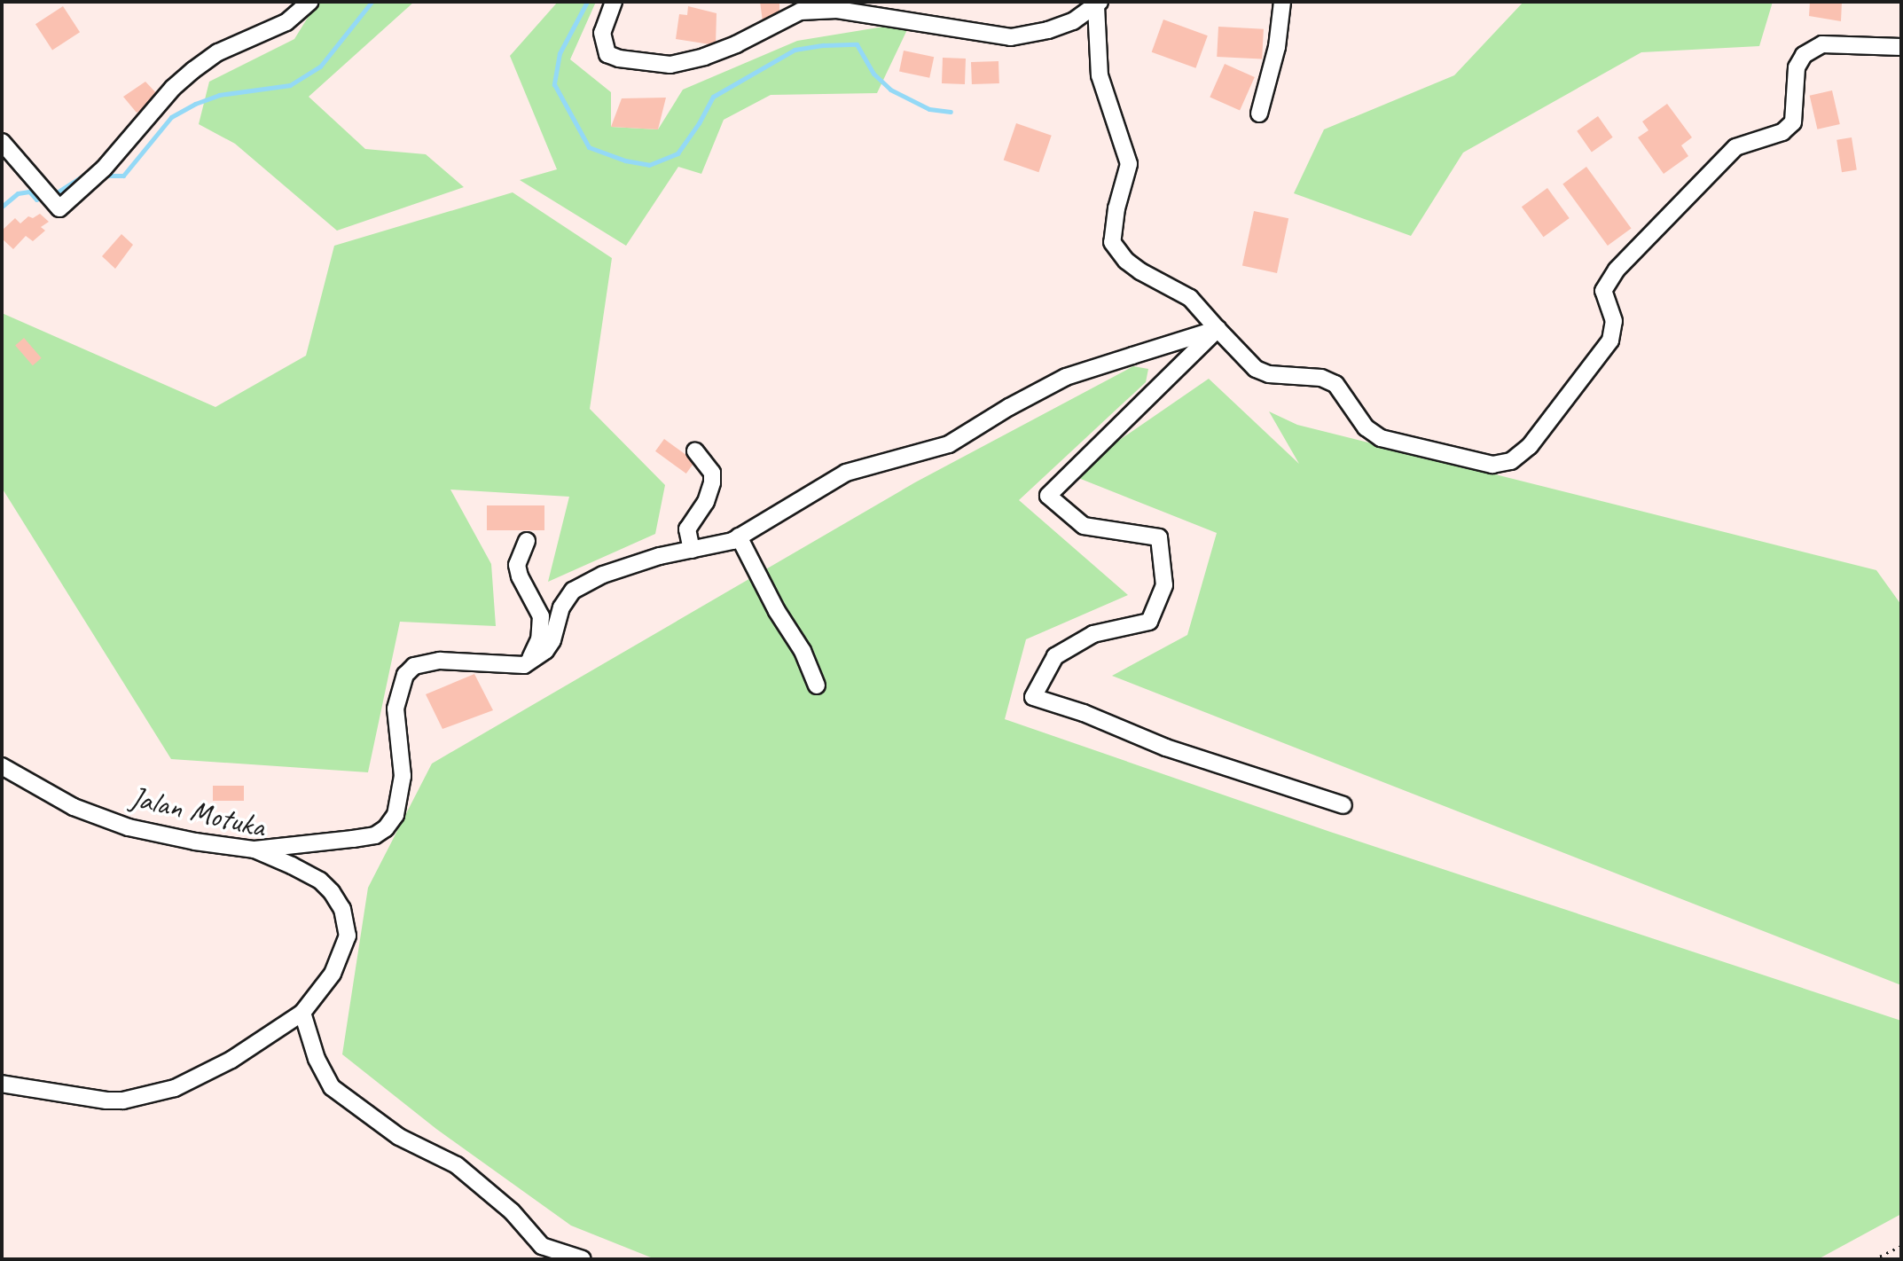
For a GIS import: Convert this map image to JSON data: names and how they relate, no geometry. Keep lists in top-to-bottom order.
{
  "streets": {
    "street": ["Jalan Motuka"]
  }
}
